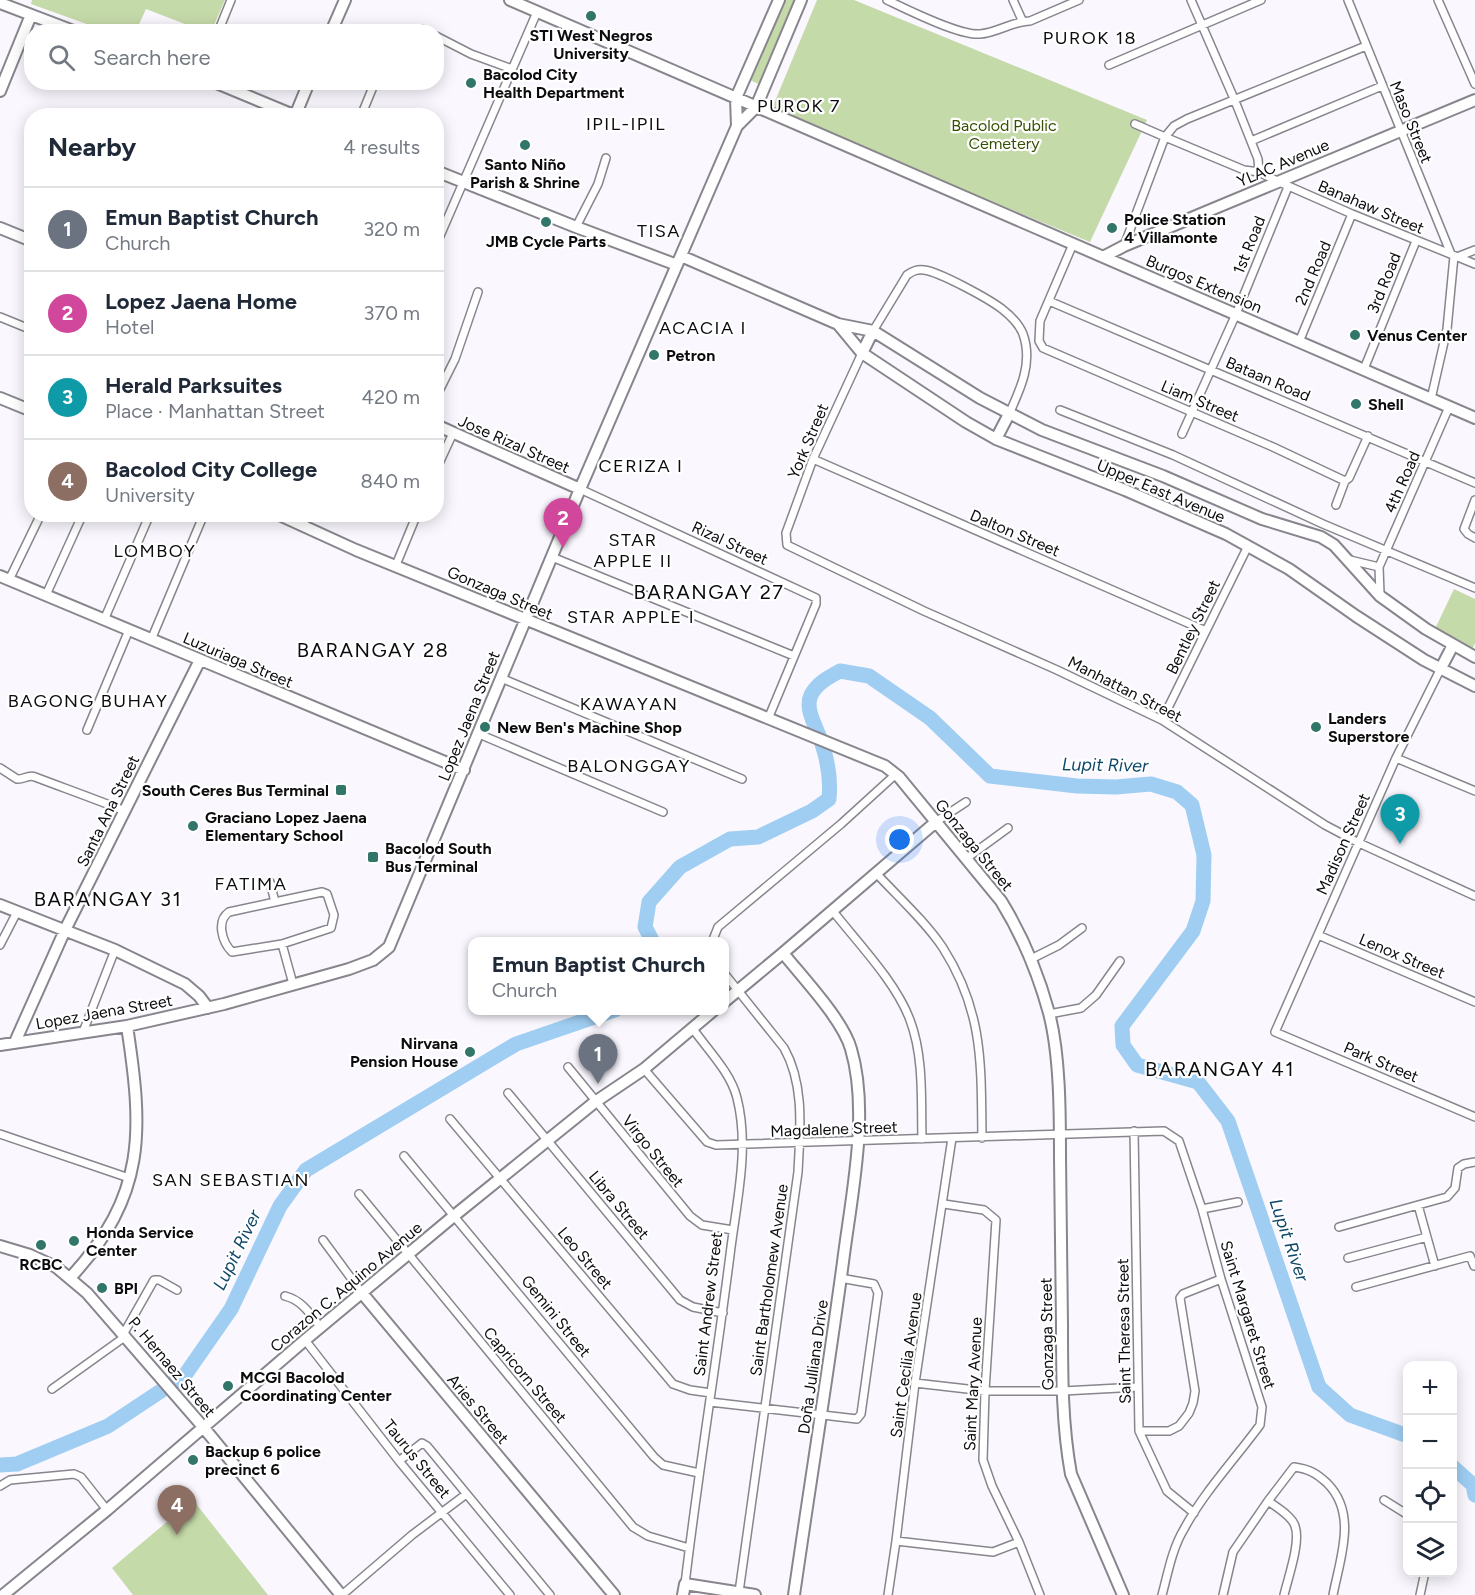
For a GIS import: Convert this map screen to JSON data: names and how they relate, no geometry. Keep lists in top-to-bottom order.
{
  "streets": {
    "street": [
      "Maso Street",
      "YLAC Avenue",
      "Banahaw Street",
      "1st Road",
      "2nd Road",
      "3rd Road",
      "Burgos Extension",
      "Bataan Road",
      "Liam Street",
      "York Street",
      "Jose Rizal Street",
      "4th Road",
      "Upper East Avenue",
      "Dalton Street",
      "Rizal Street",
      "Gonzaga Street",
      "Bentley Street",
      "Luzuriaga Street",
      "Manhattan Street",
      "Lopez Jaena Street",
      "Santa Ana Street",
      "Madison Street",
      "Lenox Street",
      "Park Street",
      "Magdalene Street",
      "Virgo Street",
      "Libra Street",
      "Leo Street",
      "Saint Bartholomew Avenue",
      "Corazon C. Aquino Avenue",
      "Saint Andrew Street",
      "Saint Margaret Street",
      "Gemini Street",
      "Saint Theresa Street",
      "Saint Cecilia Avenue",
      "P. Hernaez Street",
      "Doña Julliana Drive",
      "Capricorn Street",
      "Saint Mary Avenue",
      "Aries Street",
      "Taurus Street"
    ]
  },
  "crossings": [
    ["Maso Street", "YLAC Avenue"],
    ["Maso Street", "Banahaw Street"],
    ["YLAC Avenue", "Banahaw Street"],
    ["YLAC Avenue", "Burgos Extension"],
    ["Banahaw Street", "1st Road"],
    ["Banahaw Street", "2nd Road"],
    ["Banahaw Street", "3rd Road"],
    ["1st Road", "Burgos Extension"],
    ["1st Road", "Bataan Road"],
    ["1st Road", "Liam Street"],
    ["2nd Road", "Burgos Extension"],
    ["3rd Road", "Burgos Extension"],
    ["Burgos Extension", "4th Road"],
    ["Burgos Extension", "Lopez Jaena Street"],
    ["Bataan Road", "Liam Street"],
    ["Bataan Road", "4th Road"],
    ["York Street", "Upper East Avenue"],
    ["York Street", "Dalton Street"],
    ["York Street", "Manhattan Street"],
    ["Jose Rizal Street", "Rizal Street"],
    ["Jose Rizal Street", "Lopez Jaena Street"],
    ["4th Road", "Upper East Avenue"],
    ["Upper East Avenue", "Bentley Street"],
    ["Upper East Avenue", "Lopez Jaena Street"],
    ["Upper East Avenue", "Madison Street"],
    ["Dalton Street", "Bentley Street"],
    ["Rizal Street", "Gonzaga Street"],
    ["Rizal Street", "Lopez Jaena Street"],
    ["Gonzaga Street", "Lopez Jaena Street"],
    ["Gonzaga Street", "Magdalene Street"],
    ["Gonzaga Street", "Saint Margaret Street"],
    ["Bentley Street", "Manhattan Street"],
    ["Luzuriaga Street", "Lopez Jaena Street"],
    ["Luzuriaga Street", "Santa Ana Street"],
    ["Manhattan Street", "Madison Street"],
    ["Lopez Jaena Street", "Santa Ana Street"],
    ["Madison Street", "Lenox Street"],
    ["Madison Street", "Park Street"],
    ["Magdalene Street", "Saint Bartholomew Avenue"],
    ["Magdalene Street", "Corazon C. Aquino Avenue"],
    ["Magdalene Street", "Saint Andrew Street"],
    ["Magdalene Street", "Saint Margaret Street"],
    ["Magdalene Street", "Saint Cecilia Avenue"],
    ["Magdalene Street", "Doña Julliana Drive"],
    ["Virgo Street", "Corazon C. Aquino Avenue"],
    ["Virgo Street", "Saint Andrew Street"],
    ["Libra Street", "Corazon C. Aquino Avenue"],
    ["Libra Street", "Saint Andrew Street"],
    ["Leo Street", "Corazon C. Aquino Avenue"],
    ["Leo Street", "Saint Andrew Street"],
    ["Corazon C. Aquino Avenue", "Saint Andrew Street"],
    ["Corazon C. Aquino Avenue", "Gemini Street"],
    ["Corazon C. Aquino Avenue", "P. Hernaez Street"],
    ["Corazon C. Aquino Avenue", "Capricorn Street"],
    ["Corazon C. Aquino Avenue", "Aries Street"],
    ["Corazon C. Aquino Avenue", "Taurus Street"],
    ["Saint Andrew Street", "Gemini Street"],
    ["Saint Andrew Street", "Capricorn Street"],
    ["Saint Margaret Street", "Saint Theresa Street"],
    ["Saint Cecilia Avenue", "Saint Mary Avenue"]
  ],
  "districts": [
    "PUROK 18",
    "PUROK 7",
    "IPIL-IPIL",
    "TISA",
    "ACACIA I",
    "CERIZA I",
    "STAR APPLE II",
    "LOMBOY",
    "BARANGAY 27",
    "STAR APPLE I",
    "BARANGAY 28",
    "BAGONG BUHAY",
    "KAWAYAN",
    "BALONGGAY",
    "FATIMA",
    "BARANGAY 31",
    "BARANGAY 41",
    "SAN SEBASTIAN"
  ],
  "water": ["Lupit River"],
  "parks": ["Bacolod Public Cemetery"],
  "places": {
    "other": [
      "STI West Negros University",
      "Bacolod City Health Department",
      "Santo Niño Parish & Shrine",
      "JMB Cycle Parts",
      "Police Station 4 Villamonte",
      "Venus Center",
      "Petron",
      "Shell",
      "New Ben's Machine Shop",
      "Landers Superstore",
      "Graciano Lopez Jaena Elementary School",
      "Nirvana Pension House",
      "Honda Service Center",
      "RCBC",
      "BPI",
      "MCGI Bacolod Coordinating Center",
      "Backup 6 police precinct 6"
    ],
    "transit": ["South Ceres Bus Terminal", "Bacolod South Bus Terminal"]
  },
  "page": {
    "search": "Search here",
    "heading": ["Nearby", "4 results"],
    "list": [
      {
        "mark": "1",
        "name": "Emun Baptist Church",
        "note": "Church",
        "value": "320 m"
      },
      {
        "mark": "2",
        "name": "Lopez Jaena Home",
        "note": "Hotel",
        "value": "370 m"
      },
      {
        "mark": "3",
        "name": "Herald Parksuites",
        "note": "Place · Manhattan Street",
        "value": "420 m"
      },
      {
        "mark": "4",
        "name": "Bacolod City College",
        "note": "University",
        "value": "840 m"
      }
    ],
    "pins": [
      "2",
      "3",
      "1",
      "4"
    ],
    "popup": ["Emun Baptist Church", "Church"],
    "map_buttons": ["+", "−"]
  }
}
